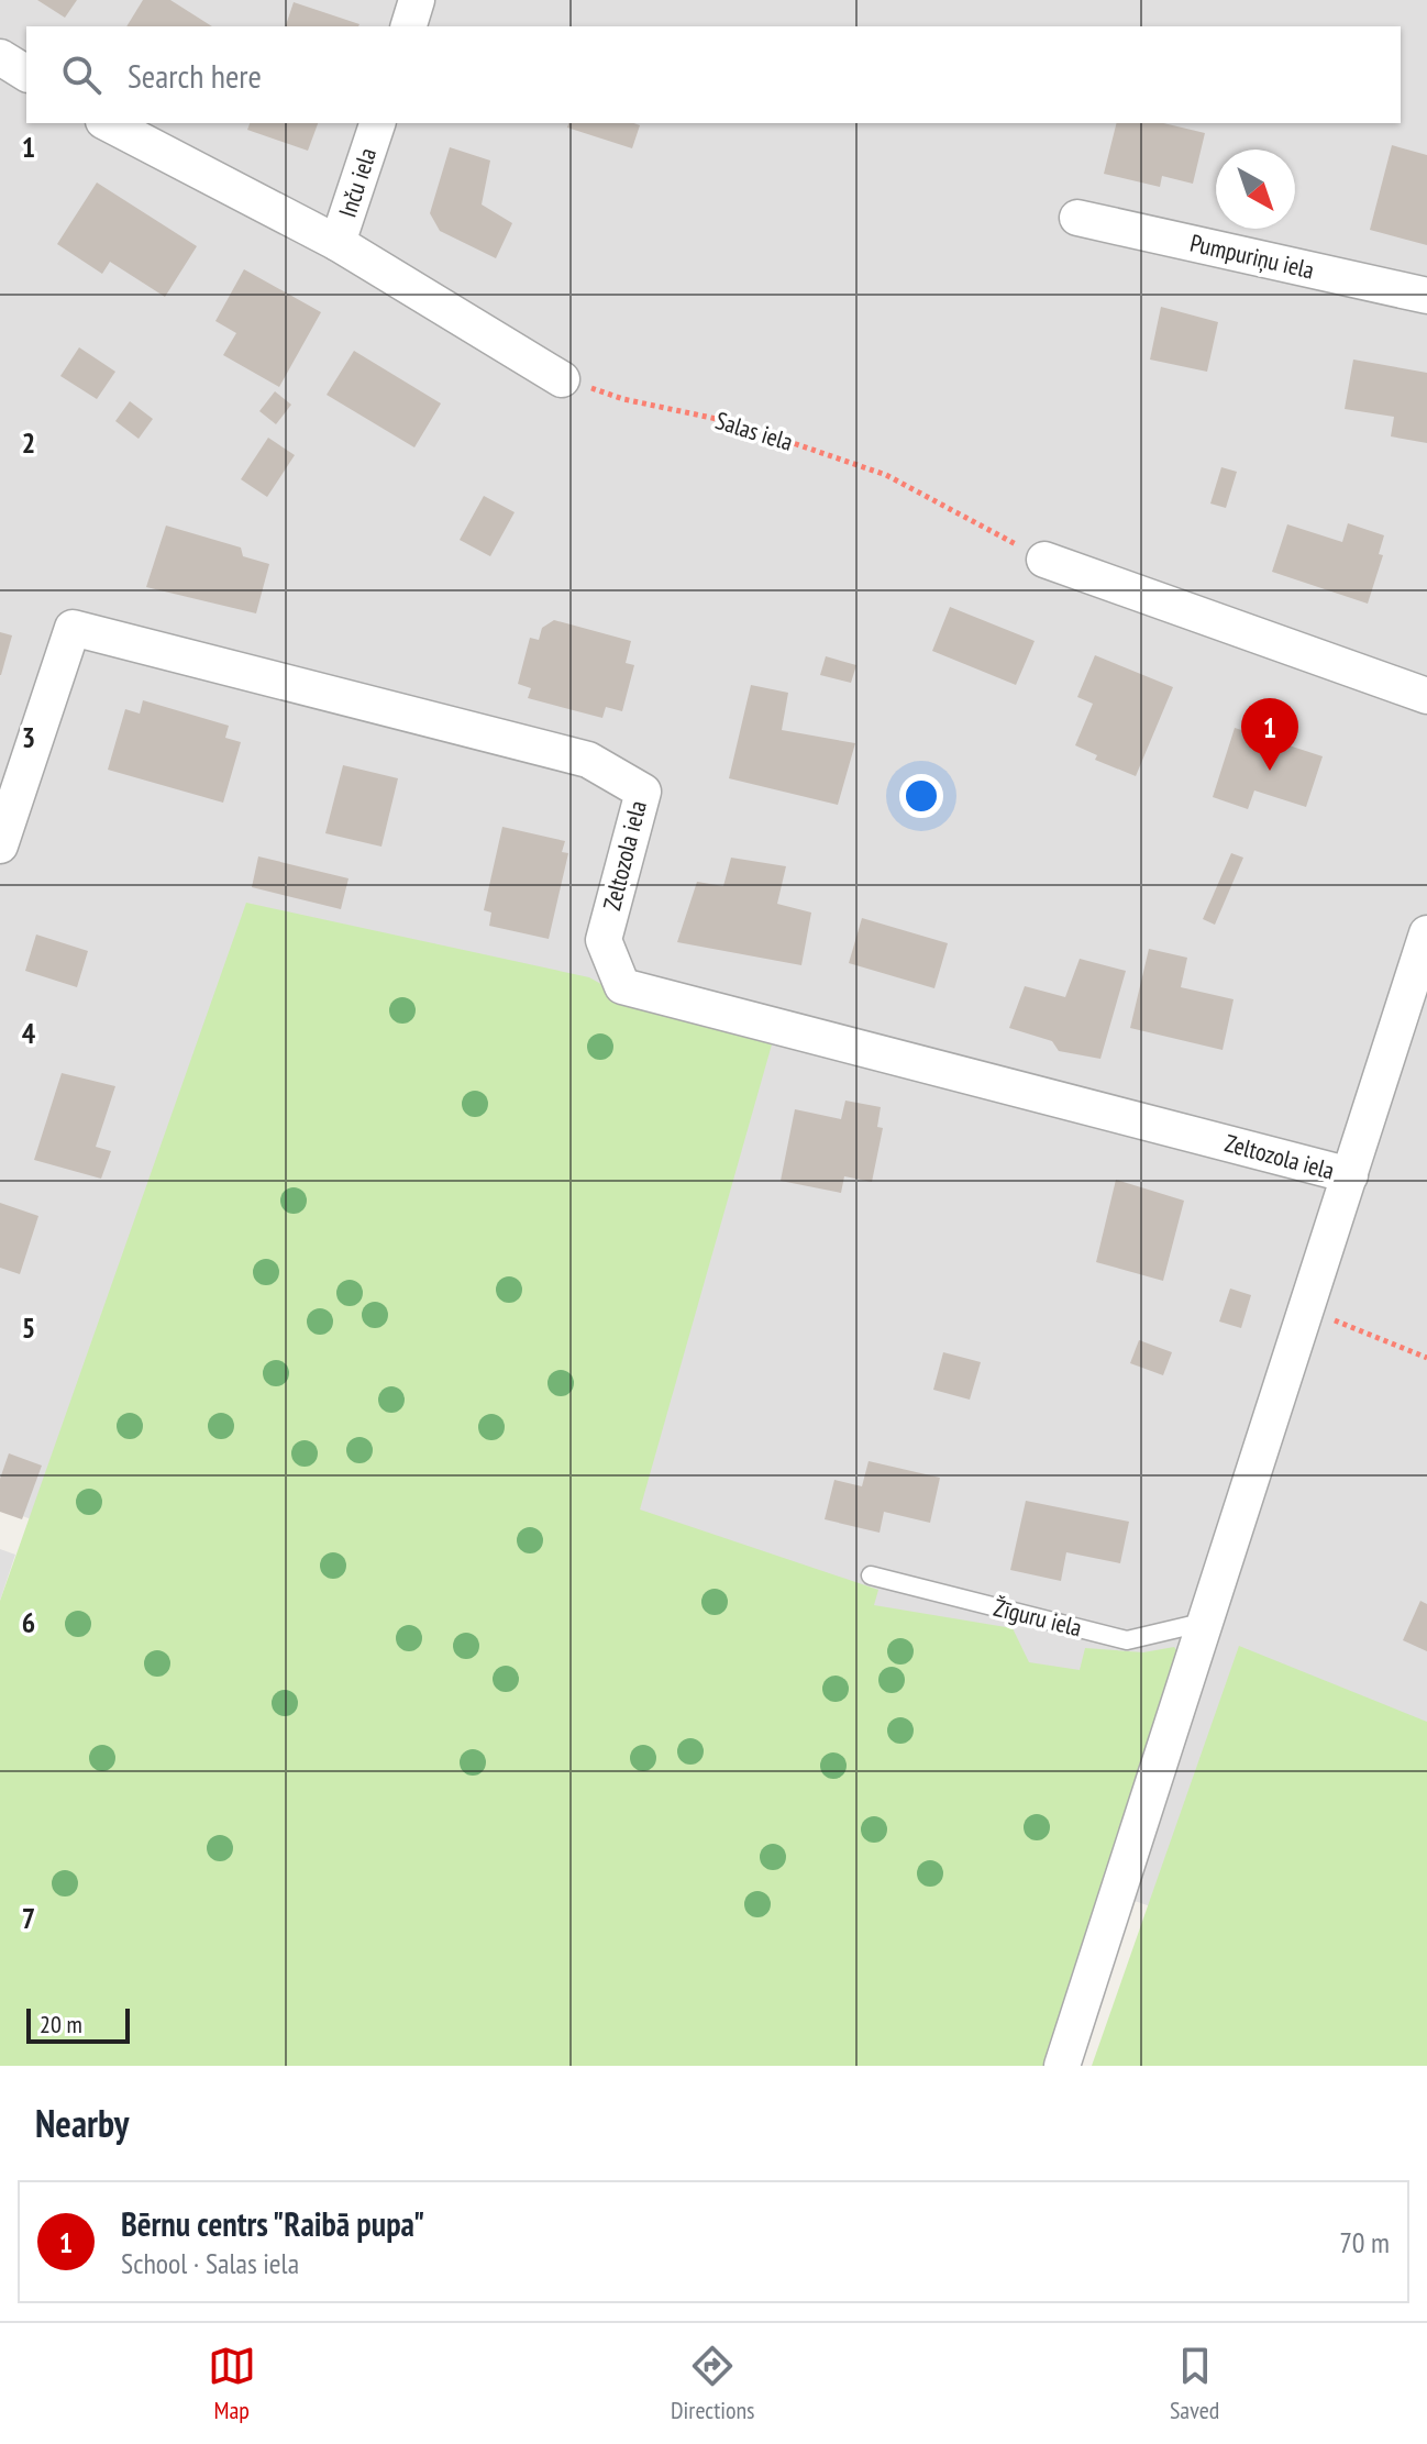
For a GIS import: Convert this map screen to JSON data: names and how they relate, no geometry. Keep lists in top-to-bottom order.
{
  "streets": {
    "street": ["Inču iela", "Pumpuriņu iela", "Zeltozola iela"],
    "lane": ["Žīguru iela"],
    "path": ["Salas iela"]
  },
  "scale_bar": "20 m",
  "north": "bottom right",
  "page": {
    "search": "Search here",
    "pins": "1",
    "scale": "20 m",
    "heading": "Nearby",
    "list": [
      {
        "mark": "1",
        "name": "Bērnu centrs \"Raibā pupa\"",
        "note": "School · Salas iela",
        "value": "70 m"
      }
    ],
    "nav": ["Map", "Directions", "Saved"]
  },
  "grid": {
    "rows": [
      "1",
      "2",
      "3",
      "4",
      "5",
      "6",
      "7"
    ]
  }
}
